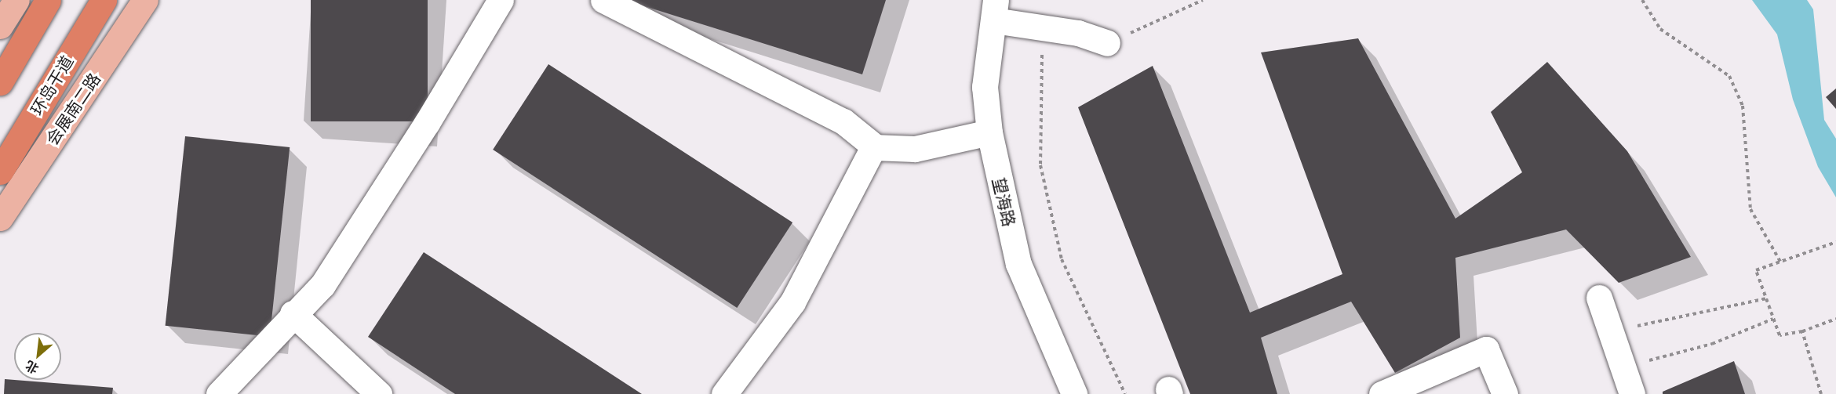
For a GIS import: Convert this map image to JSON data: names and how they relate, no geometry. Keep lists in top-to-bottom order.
{
  "streets": {
    "highway": ["环岛干道"],
    "main road": ["会展南二路"],
    "street": ["望海路"]
  },
  "north": "bottom left"
}
